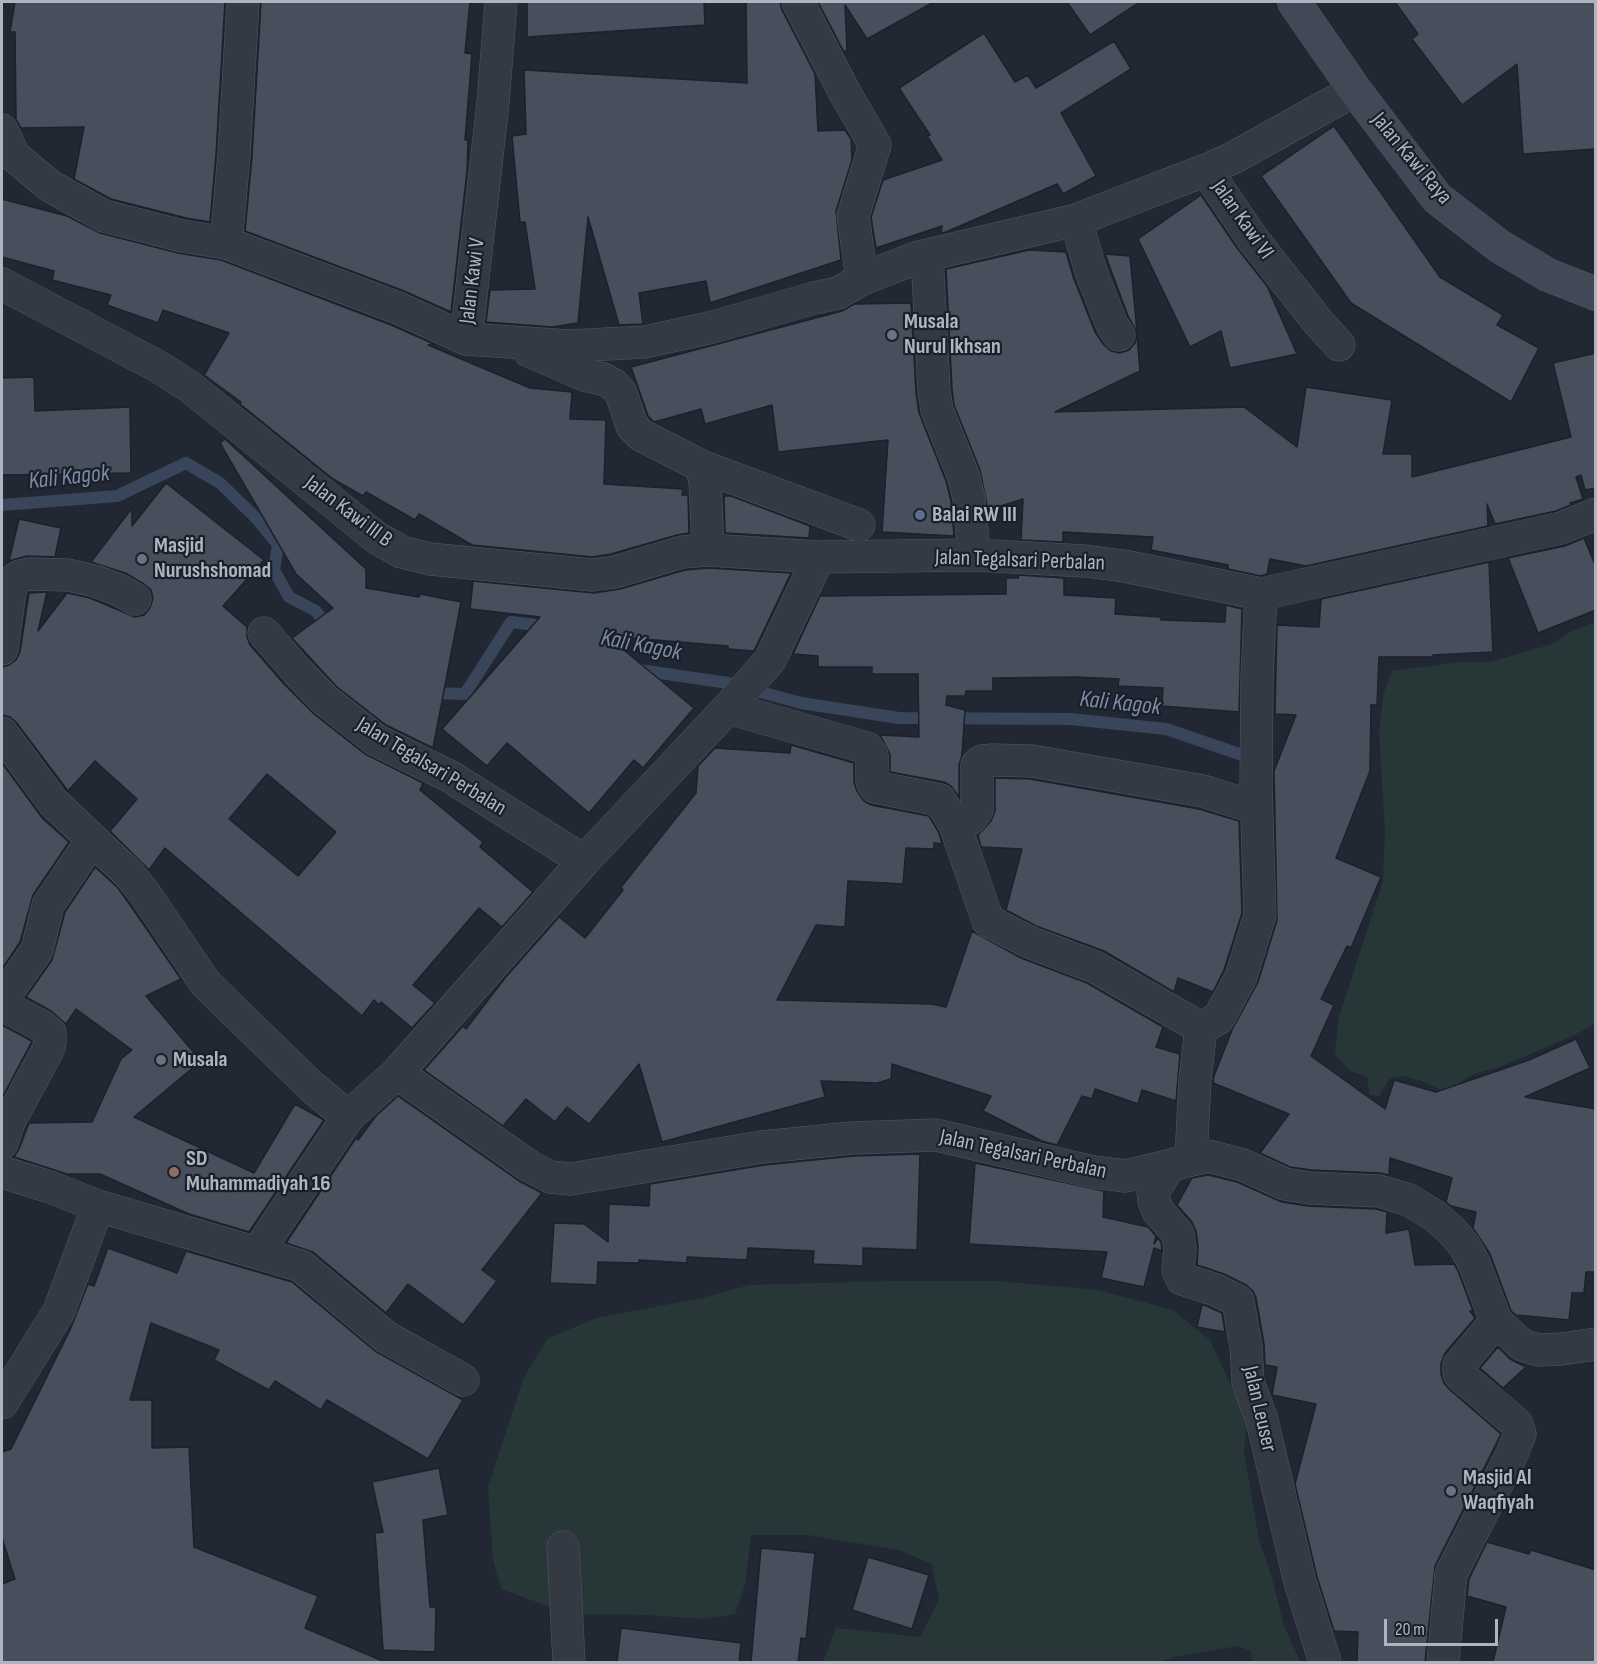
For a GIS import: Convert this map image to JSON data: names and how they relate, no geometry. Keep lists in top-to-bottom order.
{
  "streets": {
    "main road": ["Jalan Kawi Raya"],
    "street": [
      "Jalan Kawi VI",
      "Jalan Kawi V",
      "Jalan Kawi III B",
      "Jalan Tegalsari Perbalan",
      "Jalan Leuser"
    ]
  },
  "crossings": [
    ["Jalan Kawi Raya", "Jalan Kawi VI"],
    ["Jalan Kawi III B", "Jalan Tegalsari Perbalan"],
    ["Jalan Tegalsari Perbalan", "Jalan Leuser"]
  ],
  "water": ["Kali Kagok"],
  "places": [
    "Musala Nurul Ikhsan",
    "Balai RW III",
    "Masjid Nurushshomad",
    "Musala",
    "SD Muhammadiyah 16",
    "Masjid Al Waqfiyah"
  ],
  "scale_bar": "20 m"
}
